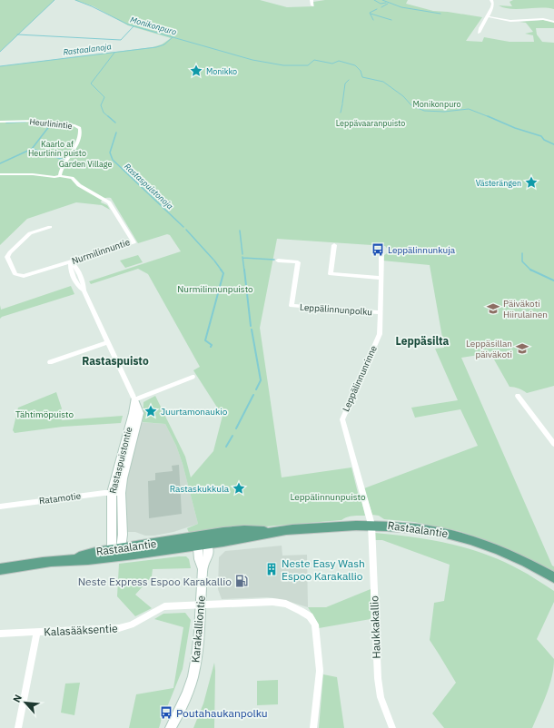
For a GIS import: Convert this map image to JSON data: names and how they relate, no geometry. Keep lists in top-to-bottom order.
{
  "streets": {
    "main road": ["Rastaalantie"],
    "street": [
      "Heurlinintie",
      "Nurmilinnuntie",
      "Leppälinnunpolku",
      "Leppälinnunrinne",
      "Rastaspuistontie",
      "Ratamotie",
      "Haukkakallio",
      "Karakalliontie",
      "Kalasääksentie"
    ]
  },
  "crossings": [
    ["Heurlinintie", "Nurmilinnuntie"],
    ["Leppälinnunpolku", "Leppälinnunrinne"],
    ["Leppälinnunrinne", "Rastaalantie"],
    ["Leppälinnunrinne", "Haukkakallio"],
    ["Rastaspuistontie", "Ratamotie"],
    ["Rastaspuistontie", "Rastaalantie"],
    ["Rastaalantie", "Haukkakallio"],
    ["Rastaalantie", "Karakalliontie"],
    ["Karakalliontie", "Kalasääksentie"]
  ],
  "districts": ["Leppäsilta", "Rastaspuisto"],
  "water": ["Monikonpuro", "Rastaalanoja", "Rastaspuistonoja"],
  "parks": [
    "Monikonpuro",
    "Leppävaaranpuisto",
    "Kaarlo af Heurlinin puisto",
    "Garden Village",
    "Nurmilinnunpuisto",
    "Tähtimöpuisto",
    "Leppälinnunpuisto"
  ],
  "places": {
    "place": [
      "Monikko",
      "Västerängen",
      "Juurtamonaukio",
      "Rastaskukkula"
    ],
    "bus stop": ["Leppälinnunkuja", "Poutahaukanpolku"],
    "school or university": ["Päiväkoti Hiirulainen", "Leppäsillan päiväkoti"],
    "building": ["Neste Easy Wash Espoo Karakallio"],
    "fuel station": ["Neste Express Espoo Karakallio"]
  },
  "north": "top left"
}
